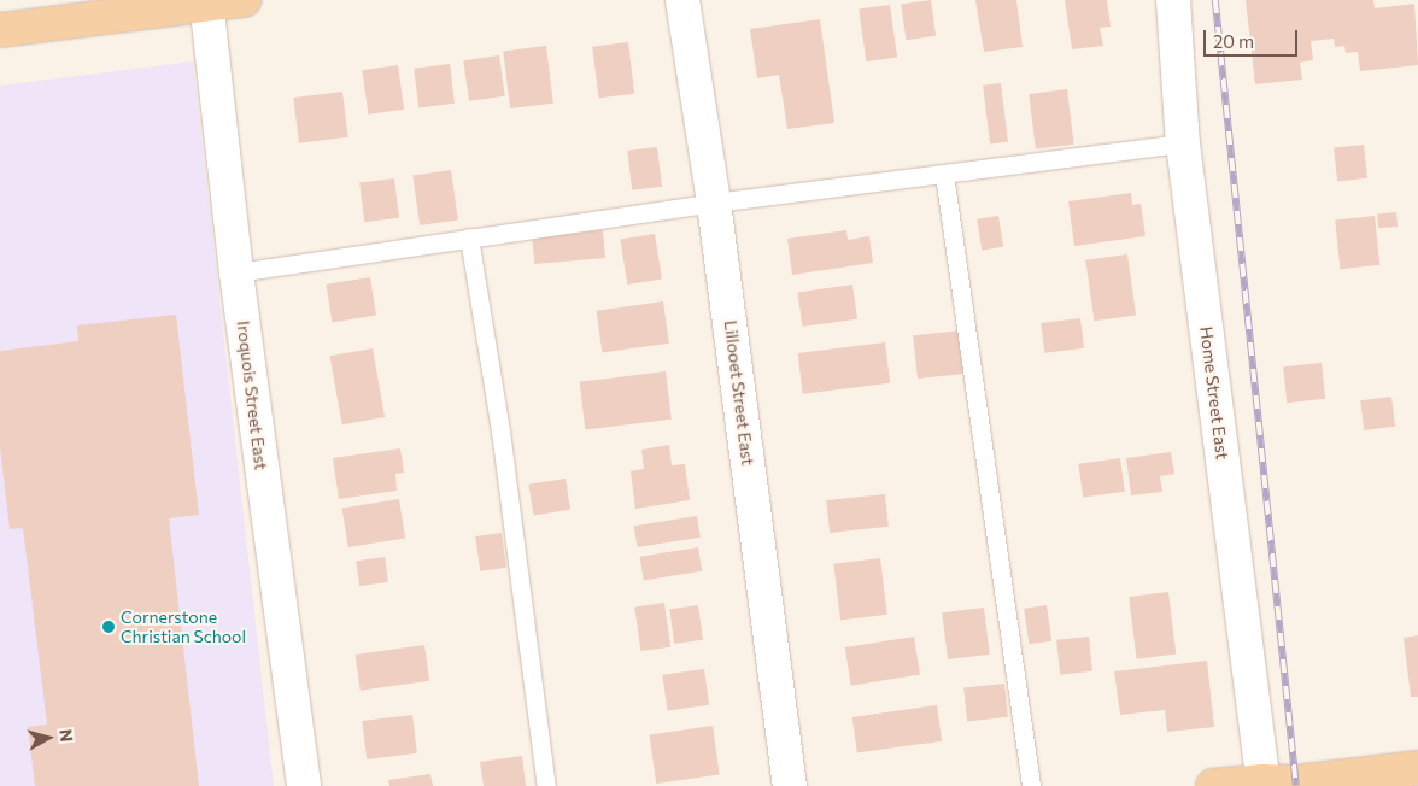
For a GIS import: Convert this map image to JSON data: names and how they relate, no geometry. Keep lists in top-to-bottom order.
{
  "streets": {
    "street": ["Lillooet Street East", "Home Street East", "Iroquois Street East"]
  },
  "places": ["Cornerstone Christian School"],
  "scale_bar": "20 m",
  "north": "right"
}
